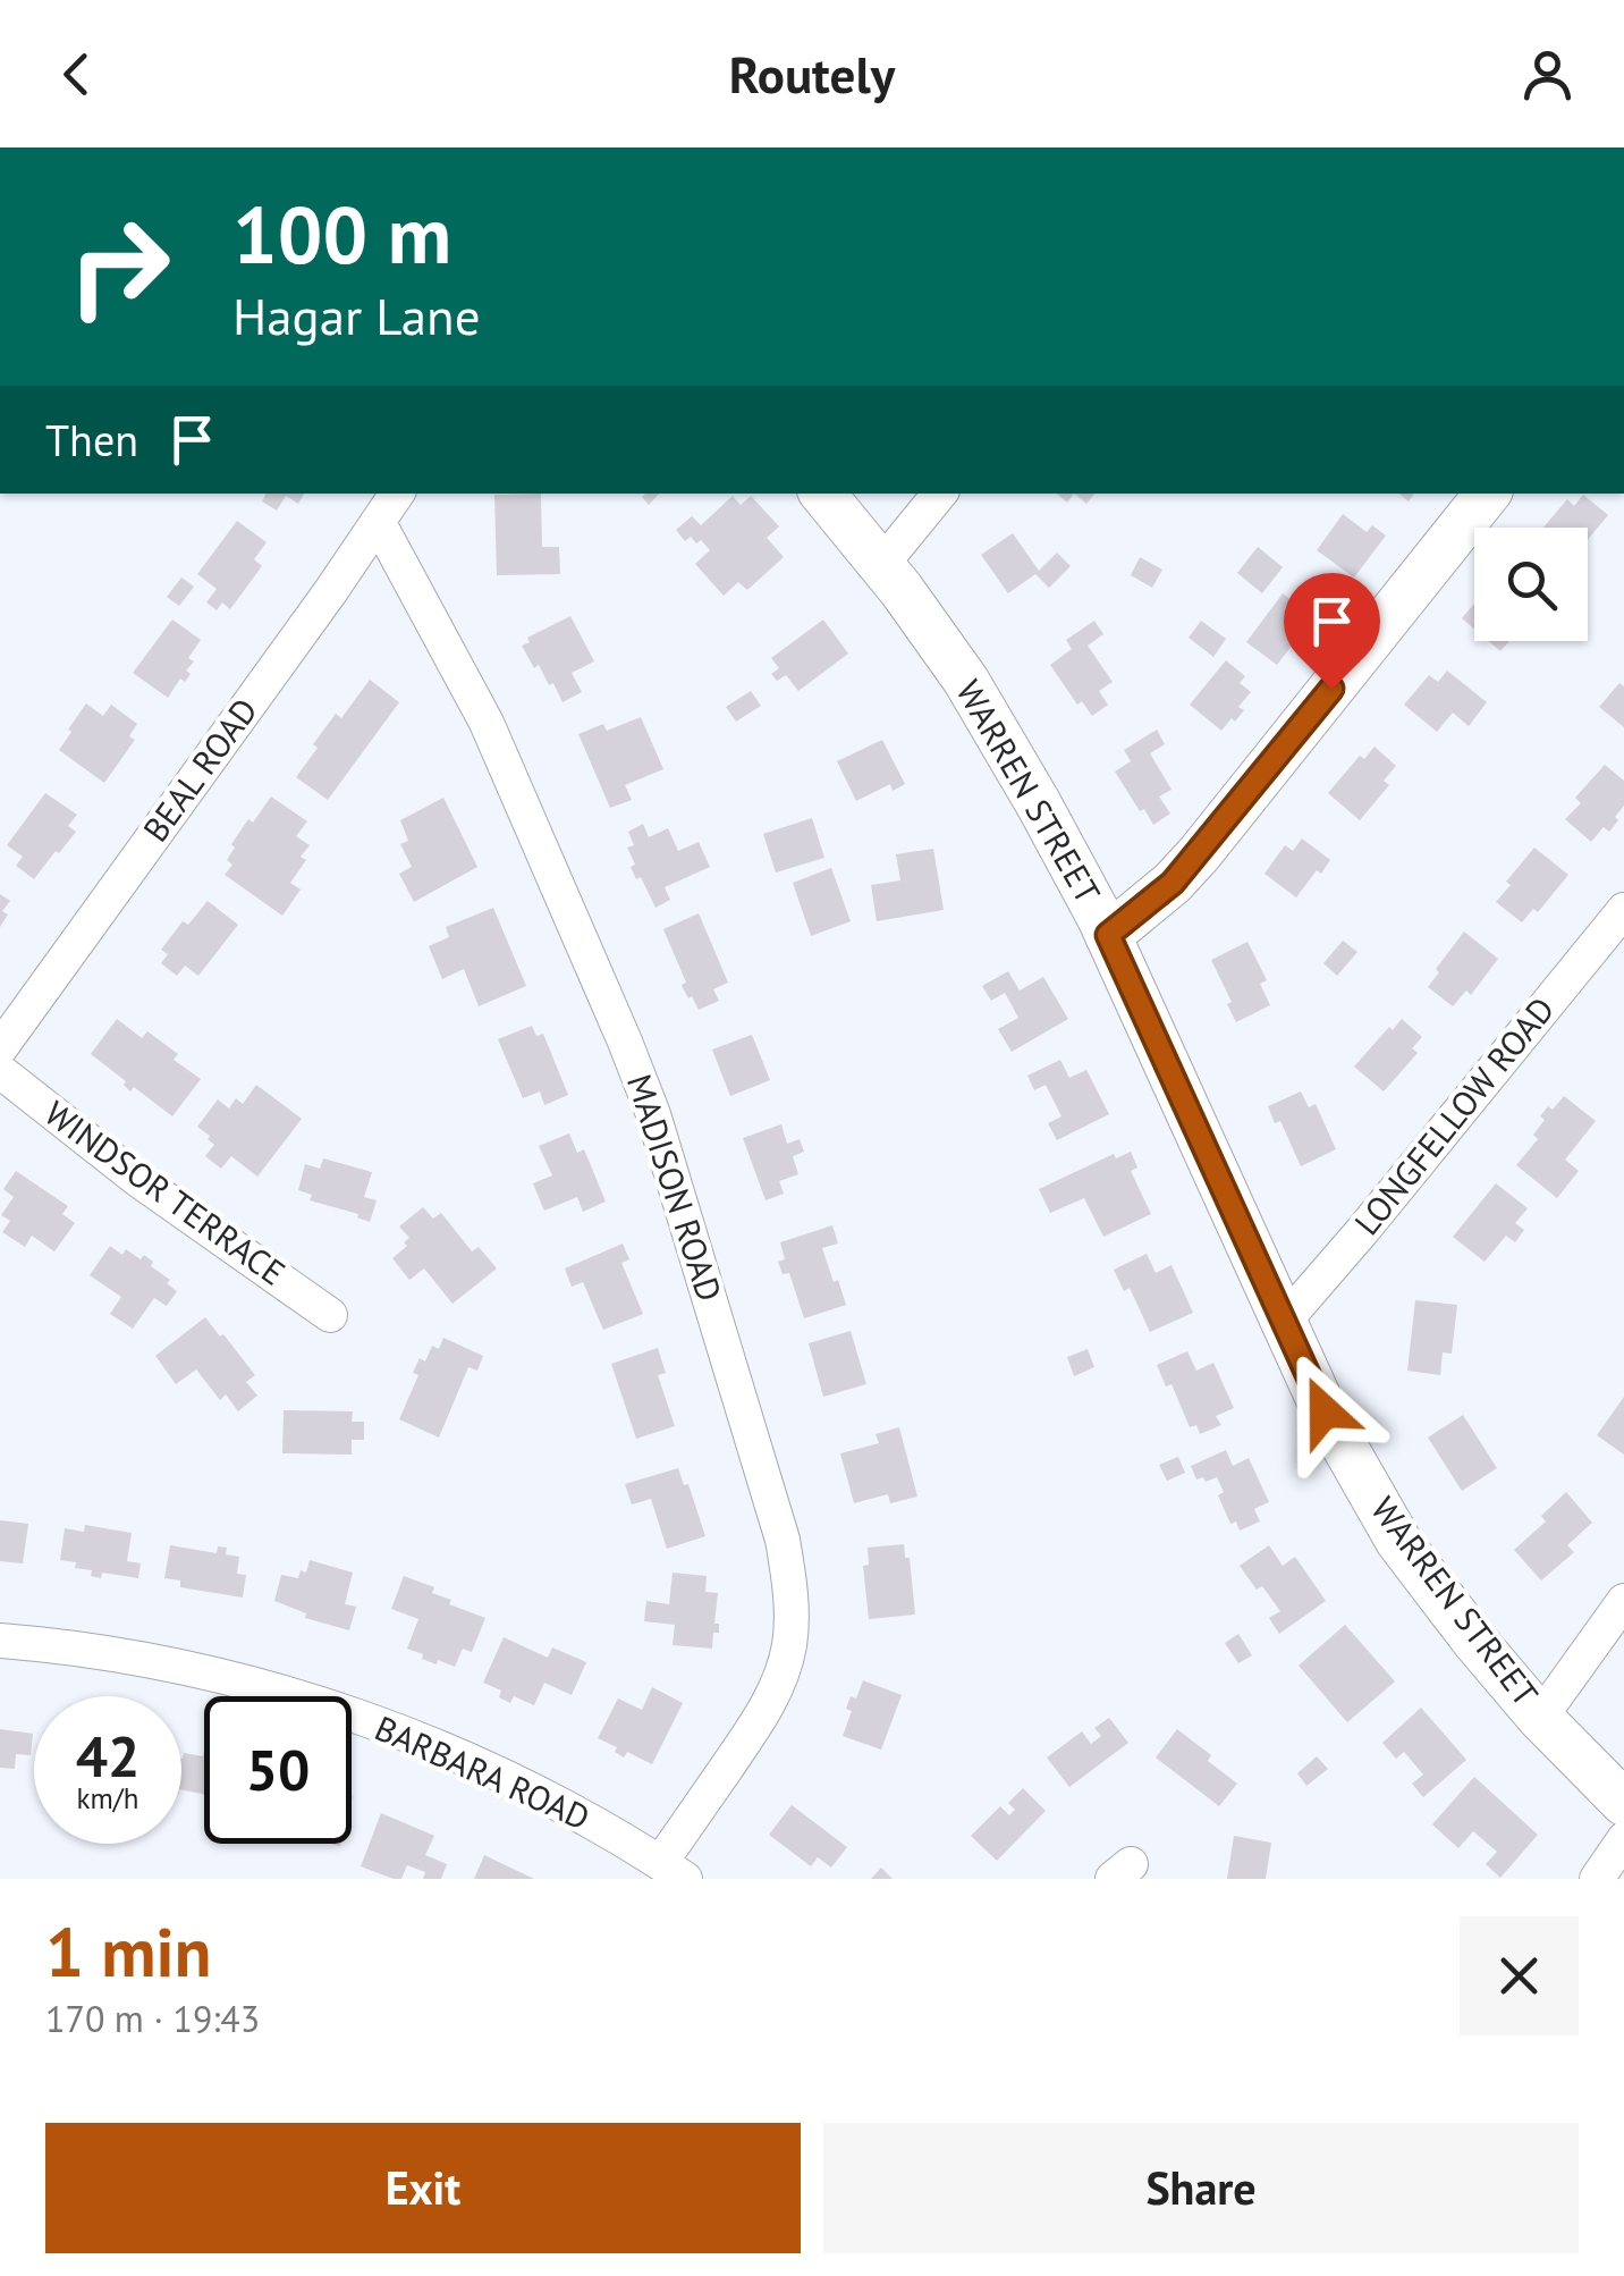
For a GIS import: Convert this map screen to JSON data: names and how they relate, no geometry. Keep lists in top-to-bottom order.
{
  "streets": {
    "main road": ["WARREN STREET"],
    "street": [
      "BEAL ROAD",
      "LONGFELLOW ROAD",
      "MADISON ROAD",
      "WINDSOR TERRACE",
      "BARBARA ROAD"
    ]
  },
  "crossings": [
    ["BEAL ROAD", "MADISON ROAD"],
    ["WARREN STREET", "LONGFELLOW ROAD"],
    ["MADISON ROAD", "BARBARA ROAD"]
  ],
  "page": {
    "header": "Routely",
    "turn": ["100 m", "Hagar Lane"],
    "then": "Then",
    "speed": "42 km/h",
    "limit": "50",
    "heading": ["1 min", "170 m · 19:43"],
    "buttons": ["Exit", "Share"]
  }
}
